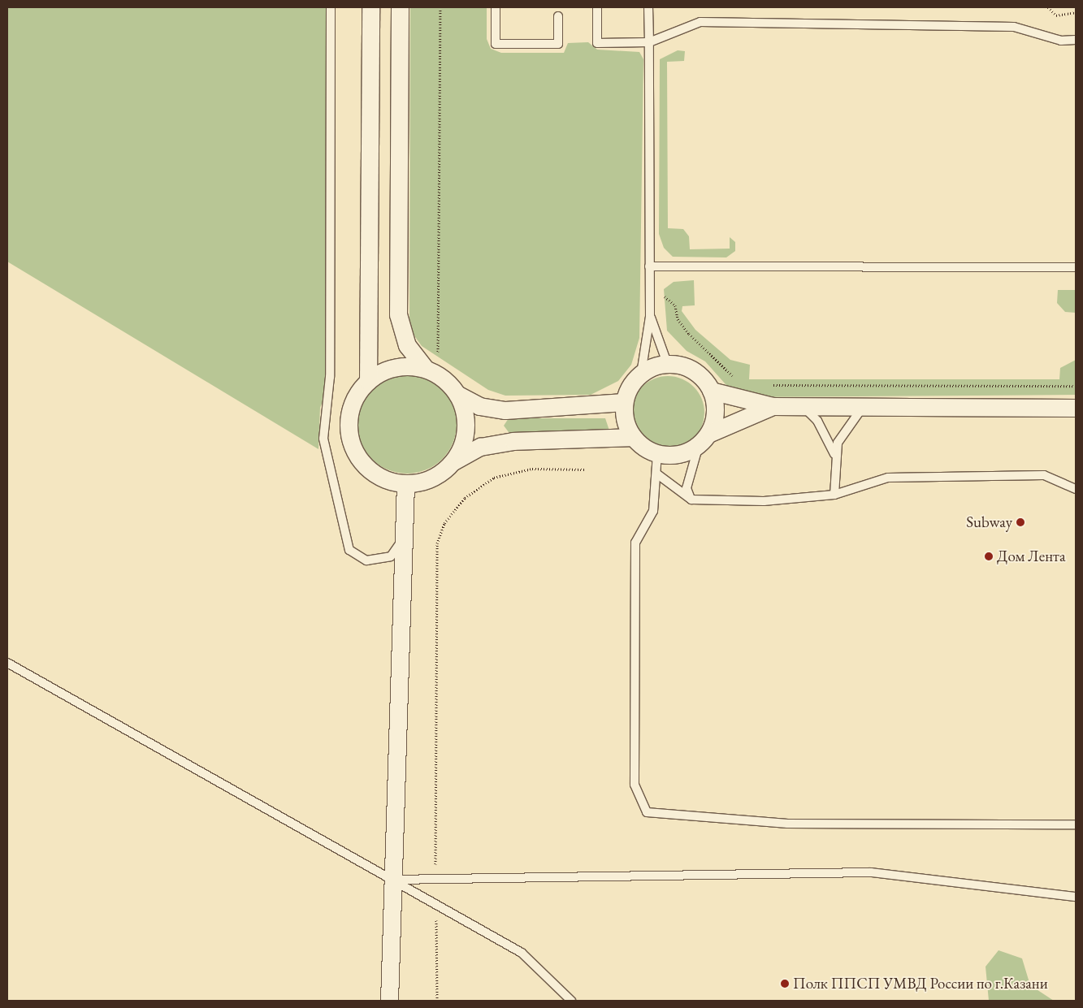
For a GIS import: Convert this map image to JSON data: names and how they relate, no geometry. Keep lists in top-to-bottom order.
{
  "places": ["Subway", "Дом Лента", "Полк ППСП УМВД России по г.Казани"]
}
